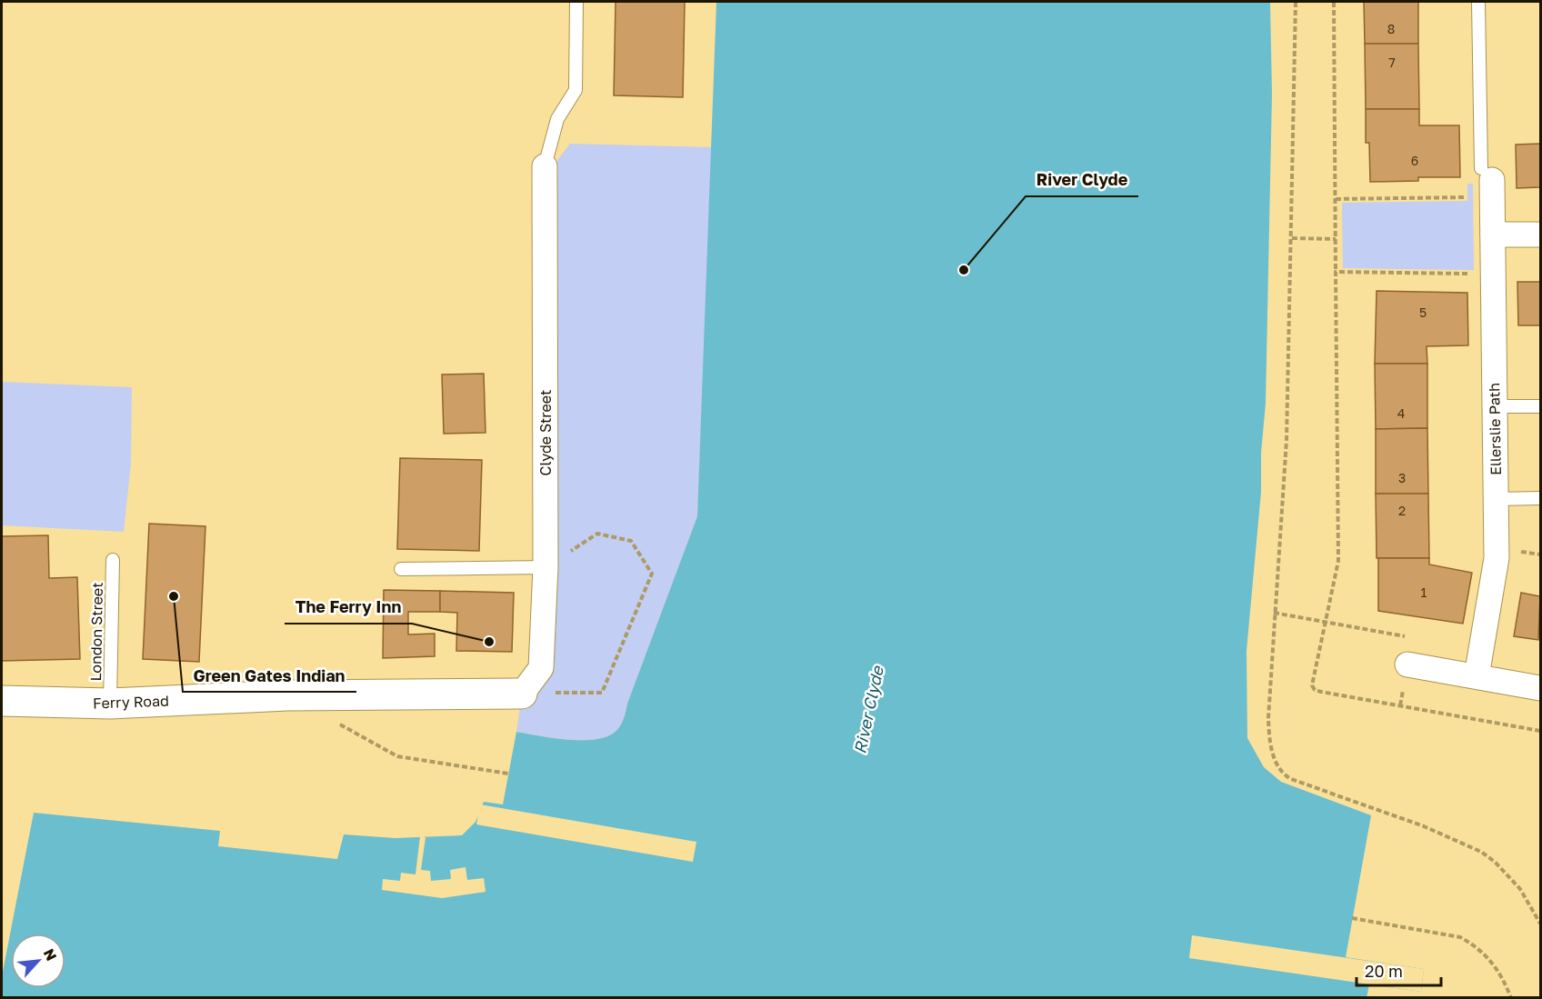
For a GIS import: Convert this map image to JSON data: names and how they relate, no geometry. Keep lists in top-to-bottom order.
{
  "streets": {
    "main road": ["Ferry Road"],
    "street": ["Ellerslie Path", "Clyde Street"],
    "lane": ["London Street"]
  },
  "crossings": [
    ["Clyde Street", "Ferry Road"],
    ["London Street", "Ferry Road"]
  ],
  "water": ["River Clyde"],
  "places": ["River Clyde", "Green Gates Indian", "The Ferry Inn"],
  "house_numbers": [
    "8",
    "7",
    "6",
    "5",
    "4",
    "3",
    "2",
    "1"
  ],
  "scale_bar": "20 m",
  "north": "top right"
}
